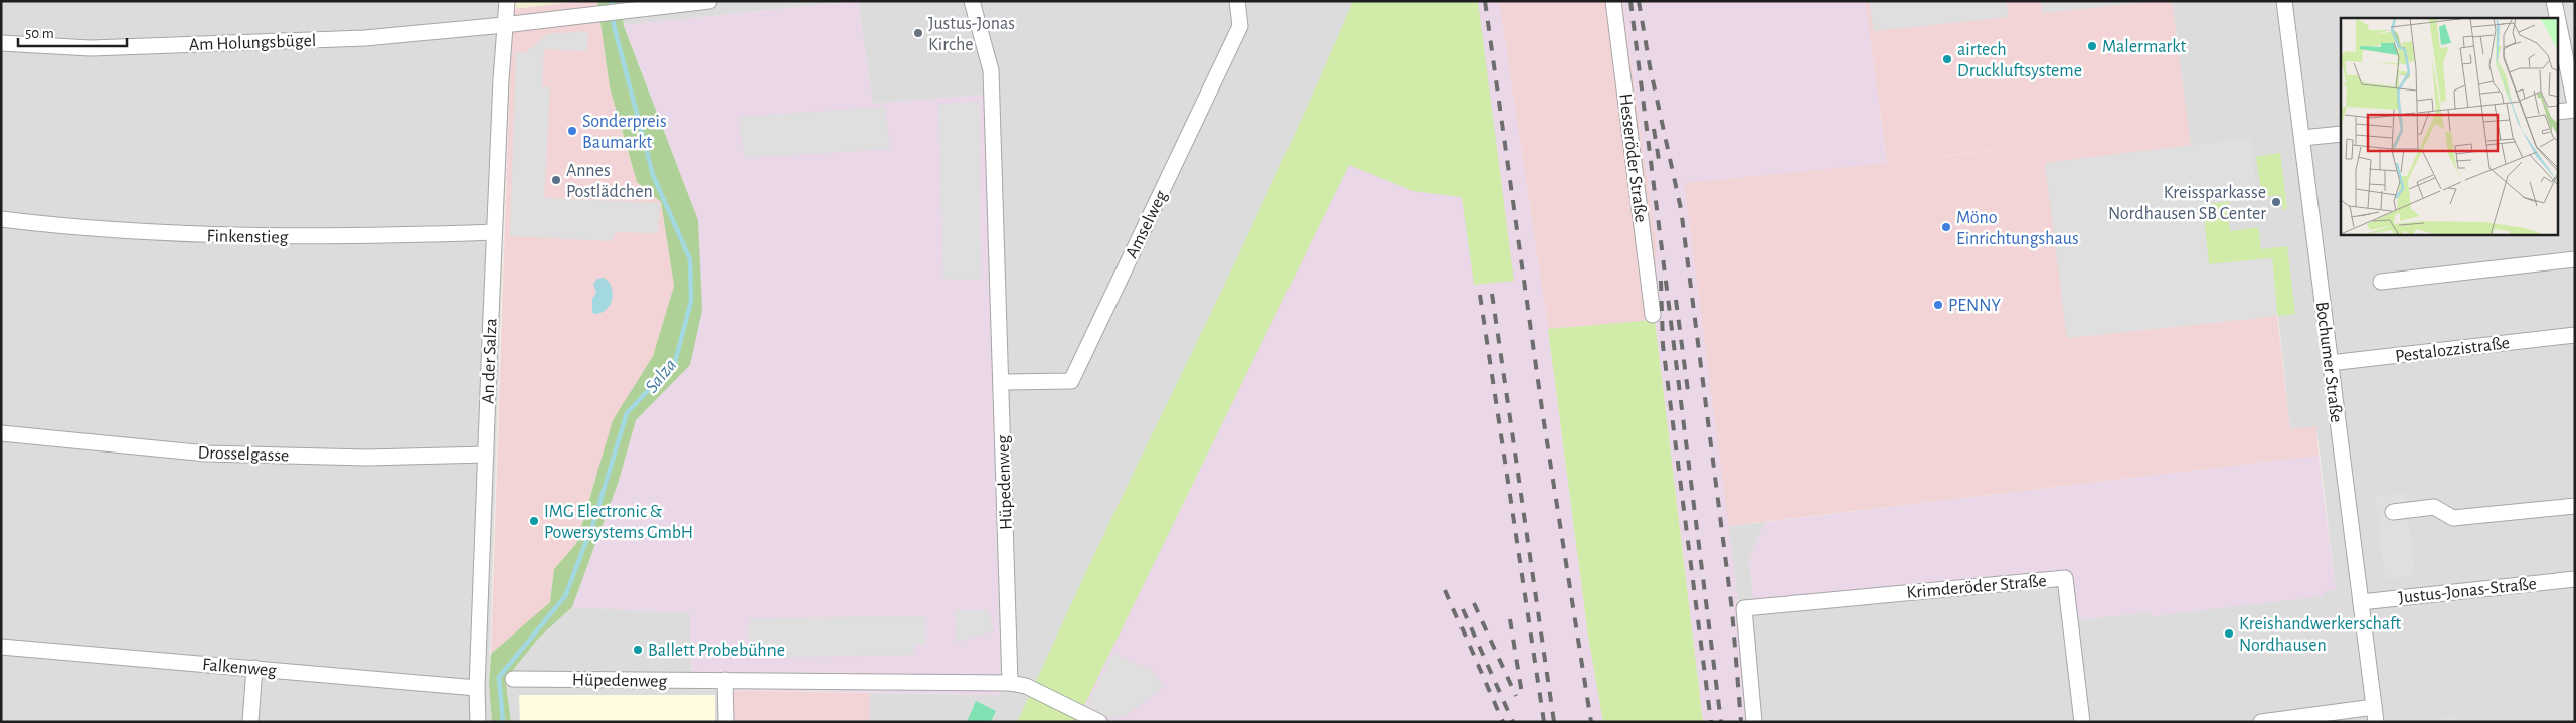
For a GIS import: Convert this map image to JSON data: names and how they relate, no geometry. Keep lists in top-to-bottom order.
{
  "streets": {
    "street": [
      "Am Holungsbügel",
      "Hesseröder Straße",
      "Amselweg",
      "Finkenstieg",
      "Pestalozzistraße",
      "An der Salza",
      "Bochumer Straße",
      "Drosselgasse",
      "Hüpedenweg",
      "Krimderöder Straße",
      "Justus-Jonas-Straße",
      "Falkenweg"
    ]
  },
  "crossings": [
    ["Am Holungsbügel", "An der Salza"],
    ["Amselweg", "Hüpedenweg"],
    ["Finkenstieg", "An der Salza"],
    ["Pestalozzistraße", "Bochumer Straße"],
    ["An der Salza", "Drosselgasse"],
    ["An der Salza", "Falkenweg"],
    ["Bochumer Straße", "Justus-Jonas-Straße"]
  ],
  "water": ["Salza"],
  "places": [
    "Justus-Jonas Kirche",
    "Malermarkt",
    "airtech Druckluftsysteme",
    "Sonderpreis Baumarkt",
    "Annes Postlädchen",
    "Kreissparkasse Nordhausen SB Center",
    "Möno Einrichtungshaus",
    "PENNY",
    "IMG Electronic & Powersystems GmbH",
    "Kreishandwerkerschaft Nordhausen",
    "Ballett Probebühne"
  ],
  "scale_bar": "50 m"
}
